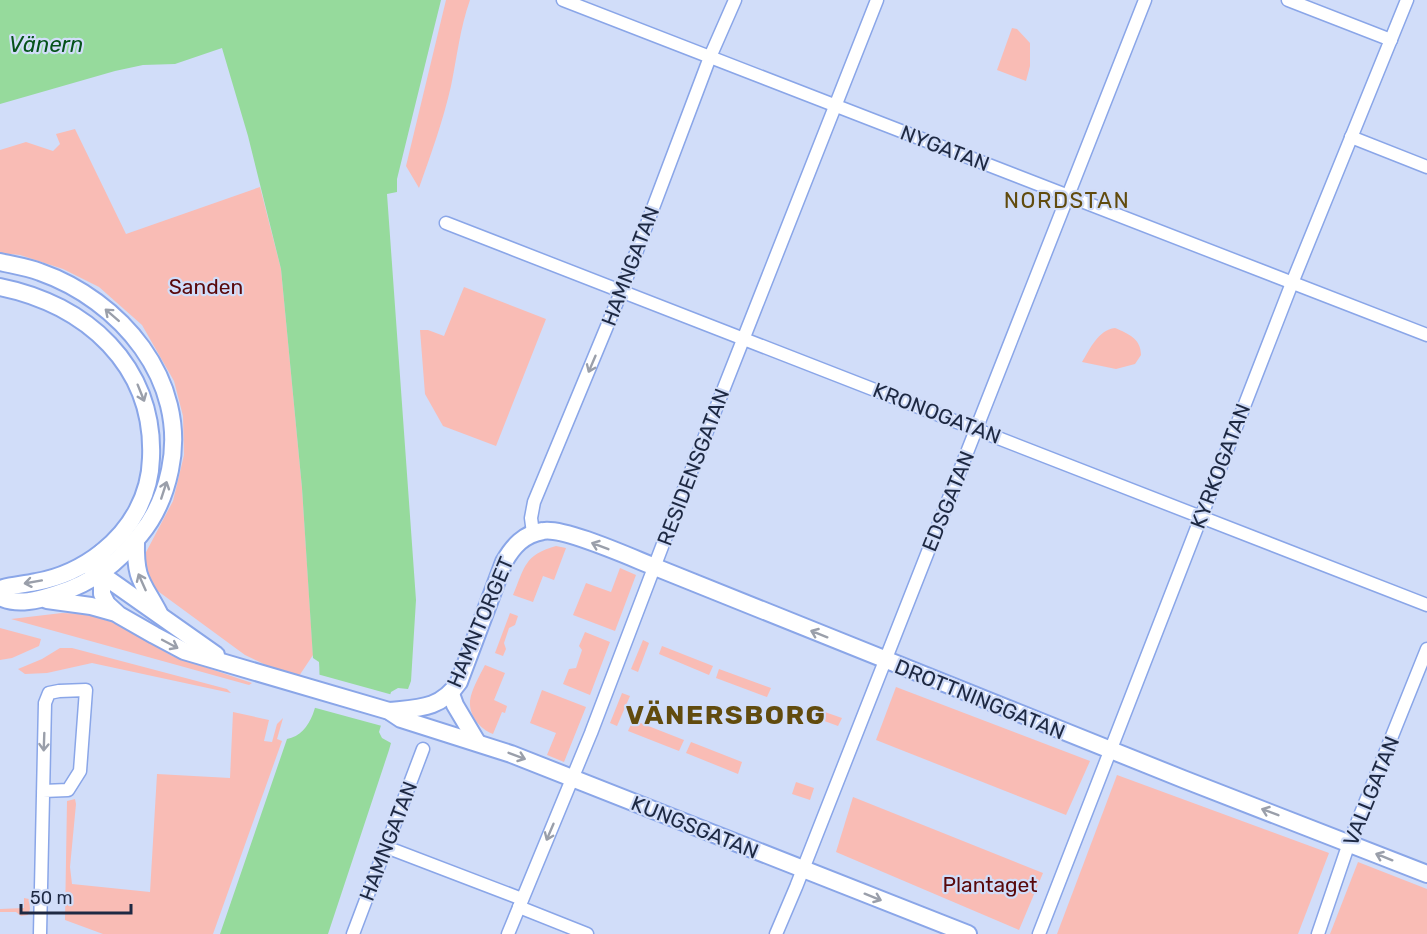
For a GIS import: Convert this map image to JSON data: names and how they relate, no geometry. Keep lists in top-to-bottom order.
{
  "streets": {
    "street": [
      "NYGATAN",
      "HAMNGATAN",
      "KRONOGATAN",
      "KYRKOGATAN",
      "RESIDENSGATAN",
      "EDSGATAN",
      "HAMNTORGET",
      "DROTTNINGGATAN",
      "VALLGATAN",
      "KUNGSGATAN"
    ]
  },
  "crossings": [
    ["NYGATAN", "HAMNGATAN"],
    ["NYGATAN", "KYRKOGATAN"],
    ["NYGATAN", "RESIDENSGATAN"],
    ["NYGATAN", "EDSGATAN"],
    ["HAMNGATAN", "KRONOGATAN"],
    ["HAMNGATAN", "HAMNTORGET"],
    ["HAMNGATAN", "DROTTNINGGATAN"],
    ["KRONOGATAN", "KYRKOGATAN"],
    ["KRONOGATAN", "RESIDENSGATAN"],
    ["KRONOGATAN", "EDSGATAN"],
    ["KYRKOGATAN", "DROTTNINGGATAN"],
    ["RESIDENSGATAN", "DROTTNINGGATAN"],
    ["RESIDENSGATAN", "KUNGSGATAN"],
    ["EDSGATAN", "DROTTNINGGATAN"],
    ["EDSGATAN", "KUNGSGATAN"],
    ["HAMNTORGET", "DROTTNINGGATAN"],
    ["HAMNTORGET", "KUNGSGATAN"],
    ["DROTTNINGGATAN", "VALLGATAN"]
  ],
  "one_way": ["DROTTNINGGATAN"],
  "districts": ["NORDSTAN", "VÄNERSBORG"],
  "water": ["Vänern"],
  "parks": ["Sanden", "Plantaget"],
  "scale_bar": "50 m"
}
